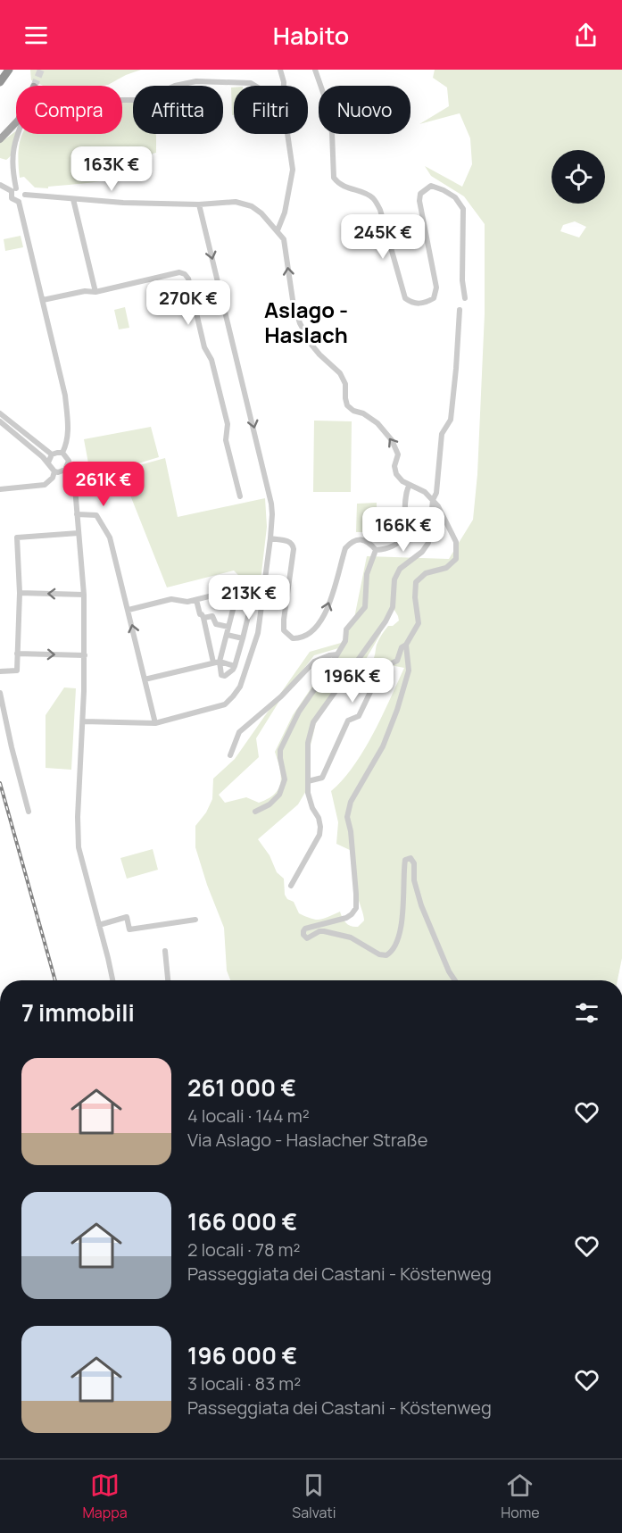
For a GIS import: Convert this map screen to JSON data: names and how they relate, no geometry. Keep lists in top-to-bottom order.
{
  "districts": ["Aslago - Haslach"],
  "page": {
    "header": "Habito",
    "chip": [
      "Compra",
      "Affitta",
      "Filtri",
      "Nuovo"
    ],
    "price": [
      "163K €",
      "245K €",
      "270K €",
      "261K €",
      "166K €",
      "213K €",
      "196K €"
    ],
    "heading": "7 immobili",
    "list": [
      {
        "name": "261 000 €",
        "note": "4 locali · 144 m² · Via Aslago - Haslacher Straße"
      },
      {
        "name": "166 000 €",
        "note": "2 locali · 78 m² · Passeggiata dei Castani - Köstenweg"
      },
      {
        "name": "196 000 €",
        "note": "3 locali · 83 m² · Passeggiata dei Castani - Köstenweg"
      }
    ],
    "tabs": ["Mappa", "Salvati", "Home"]
  }
}
